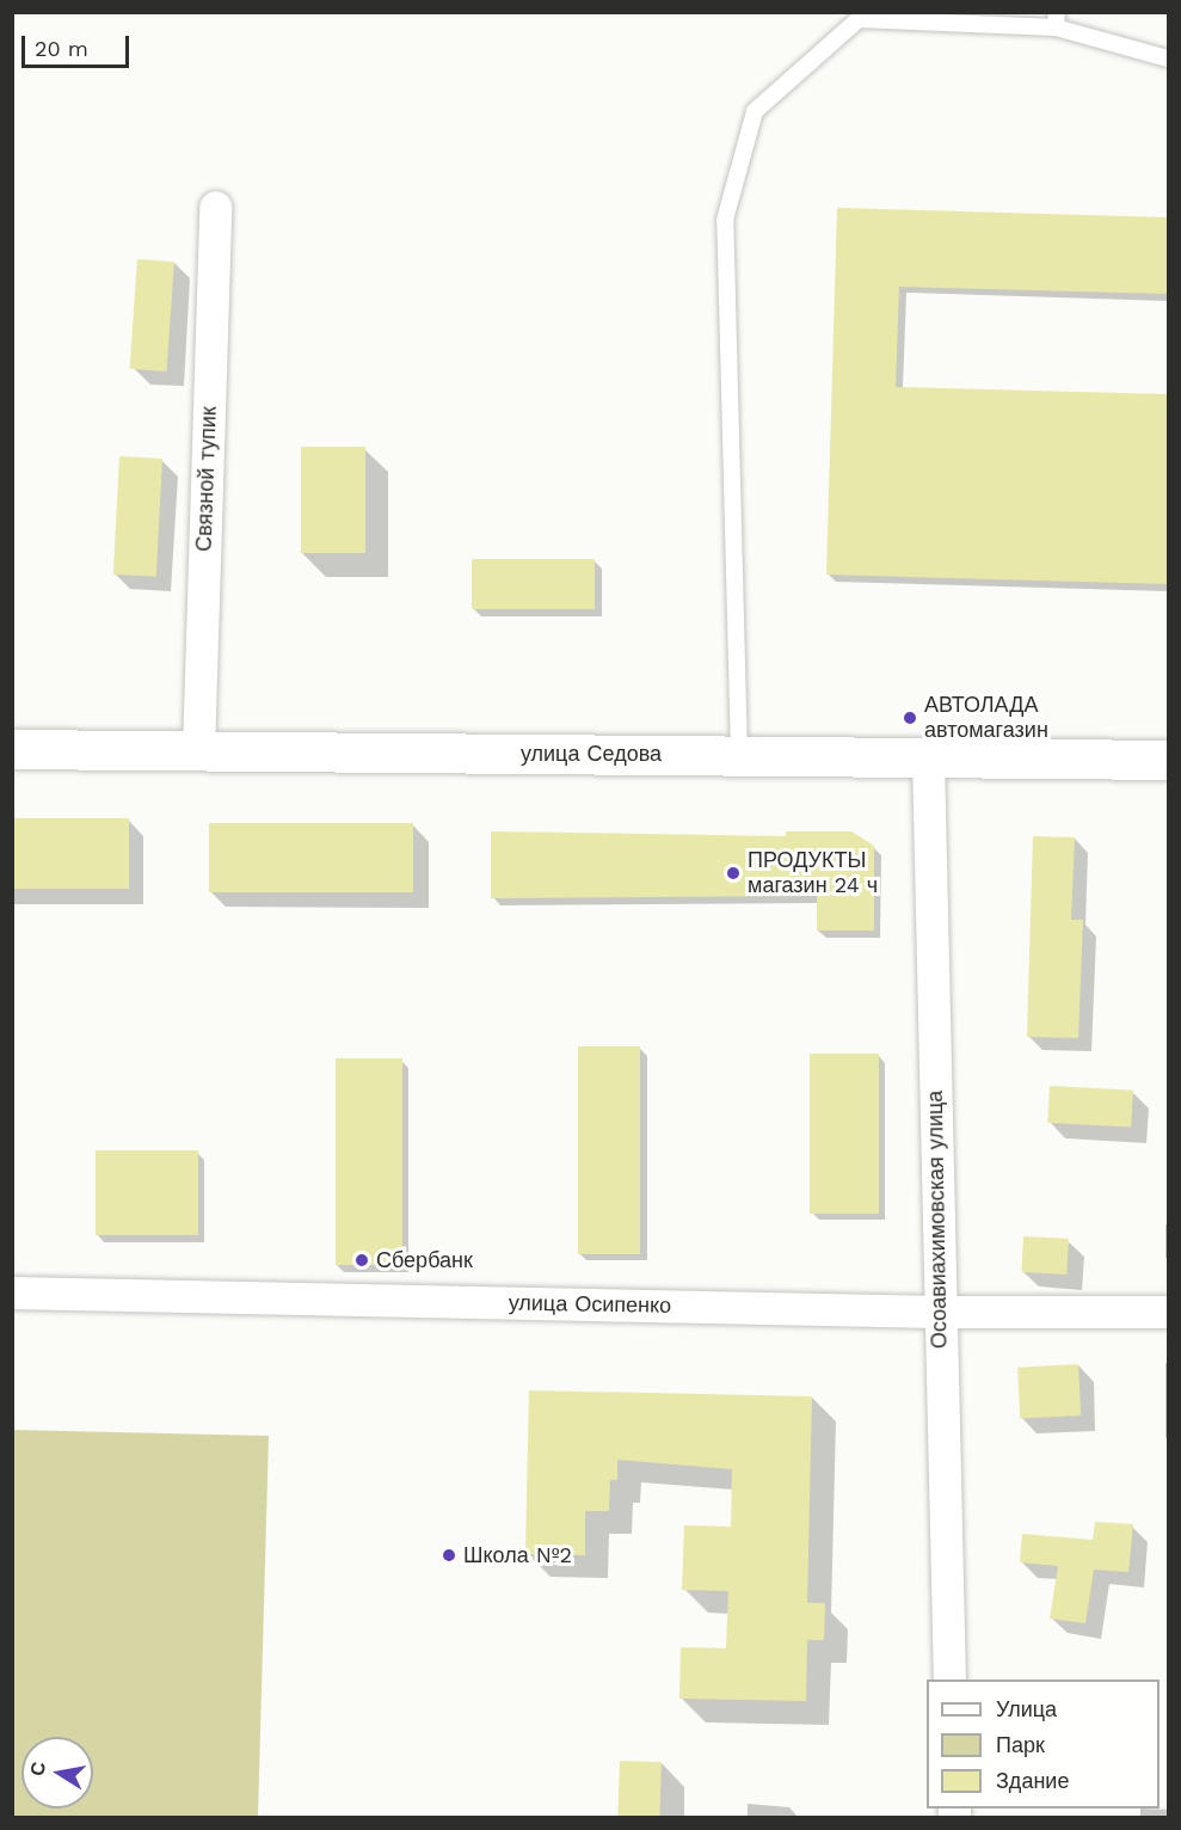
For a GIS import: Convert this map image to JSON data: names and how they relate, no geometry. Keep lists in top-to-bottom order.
{
  "streets": {
    "main road": ["улица Седова"],
    "street": ["Связной тупик", "Осоавиахимовская улица", "улица Осипенко"]
  },
  "crossings": [
    ["Связной тупик", "улица Седова"],
    ["улица Седова", "Осоавиахимовская улица"],
    ["Осоавиахимовская улица", "улица Осипенко"]
  ],
  "places": [
    "АВТОЛАДА автомагазин",
    "ПРОДУКТЫ магазин 24 ч",
    "Сбербанк",
    "Школа №2"
  ],
  "legend": ["Улица", "Парк", "Здание"],
  "scale_bar": "20 m",
  "north": "left"
}
